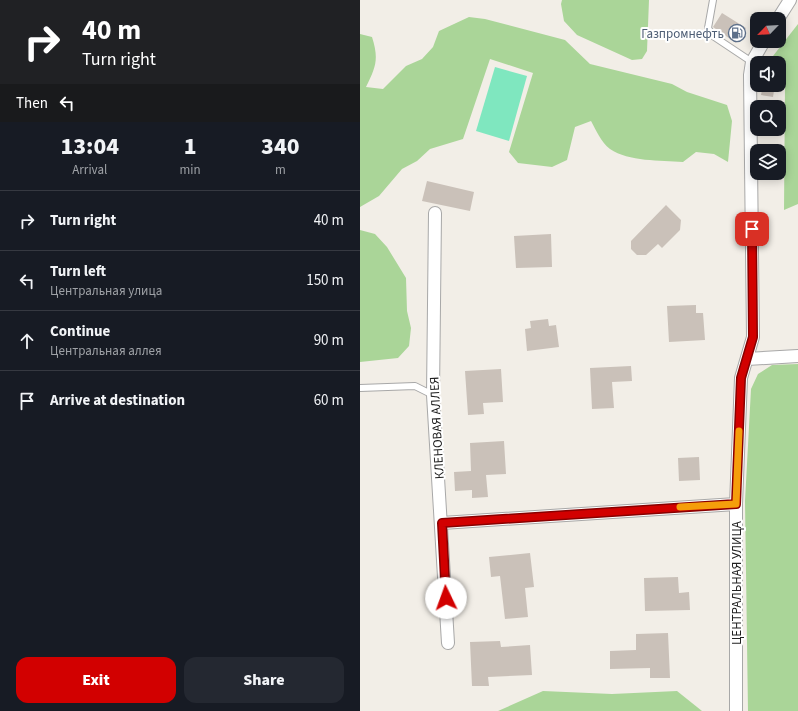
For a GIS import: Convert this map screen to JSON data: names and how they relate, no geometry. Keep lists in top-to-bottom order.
{
  "streets": {
    "street": ["КЛЕНОВАЯ АЛЛЕЯ", "ЦЕНТРАЛЬНАЯ УЛИЦА"]
  },
  "places": {
    "fuel station": ["Газпромнефть"]
  },
  "north": "bottom left",
  "page": {
    "turn": ["40 m", "Turn right"],
    "then": "Then",
    "eta": [
      "13:04",
      "Arrival",
      "1",
      "min",
      "340",
      "m"
    ],
    "list": [
      {
        "name": "Turn right",
        "value": "40 m"
      },
      {
        "name": "Turn left",
        "note": "Центральная улица",
        "value": "150 m"
      },
      {
        "name": "Continue",
        "note": "Центральная аллея",
        "value": "90 m"
      },
      {
        "name": "Arrive at destination",
        "value": "60 m"
      }
    ],
    "buttons": ["Exit", "Share"]
  }
}
